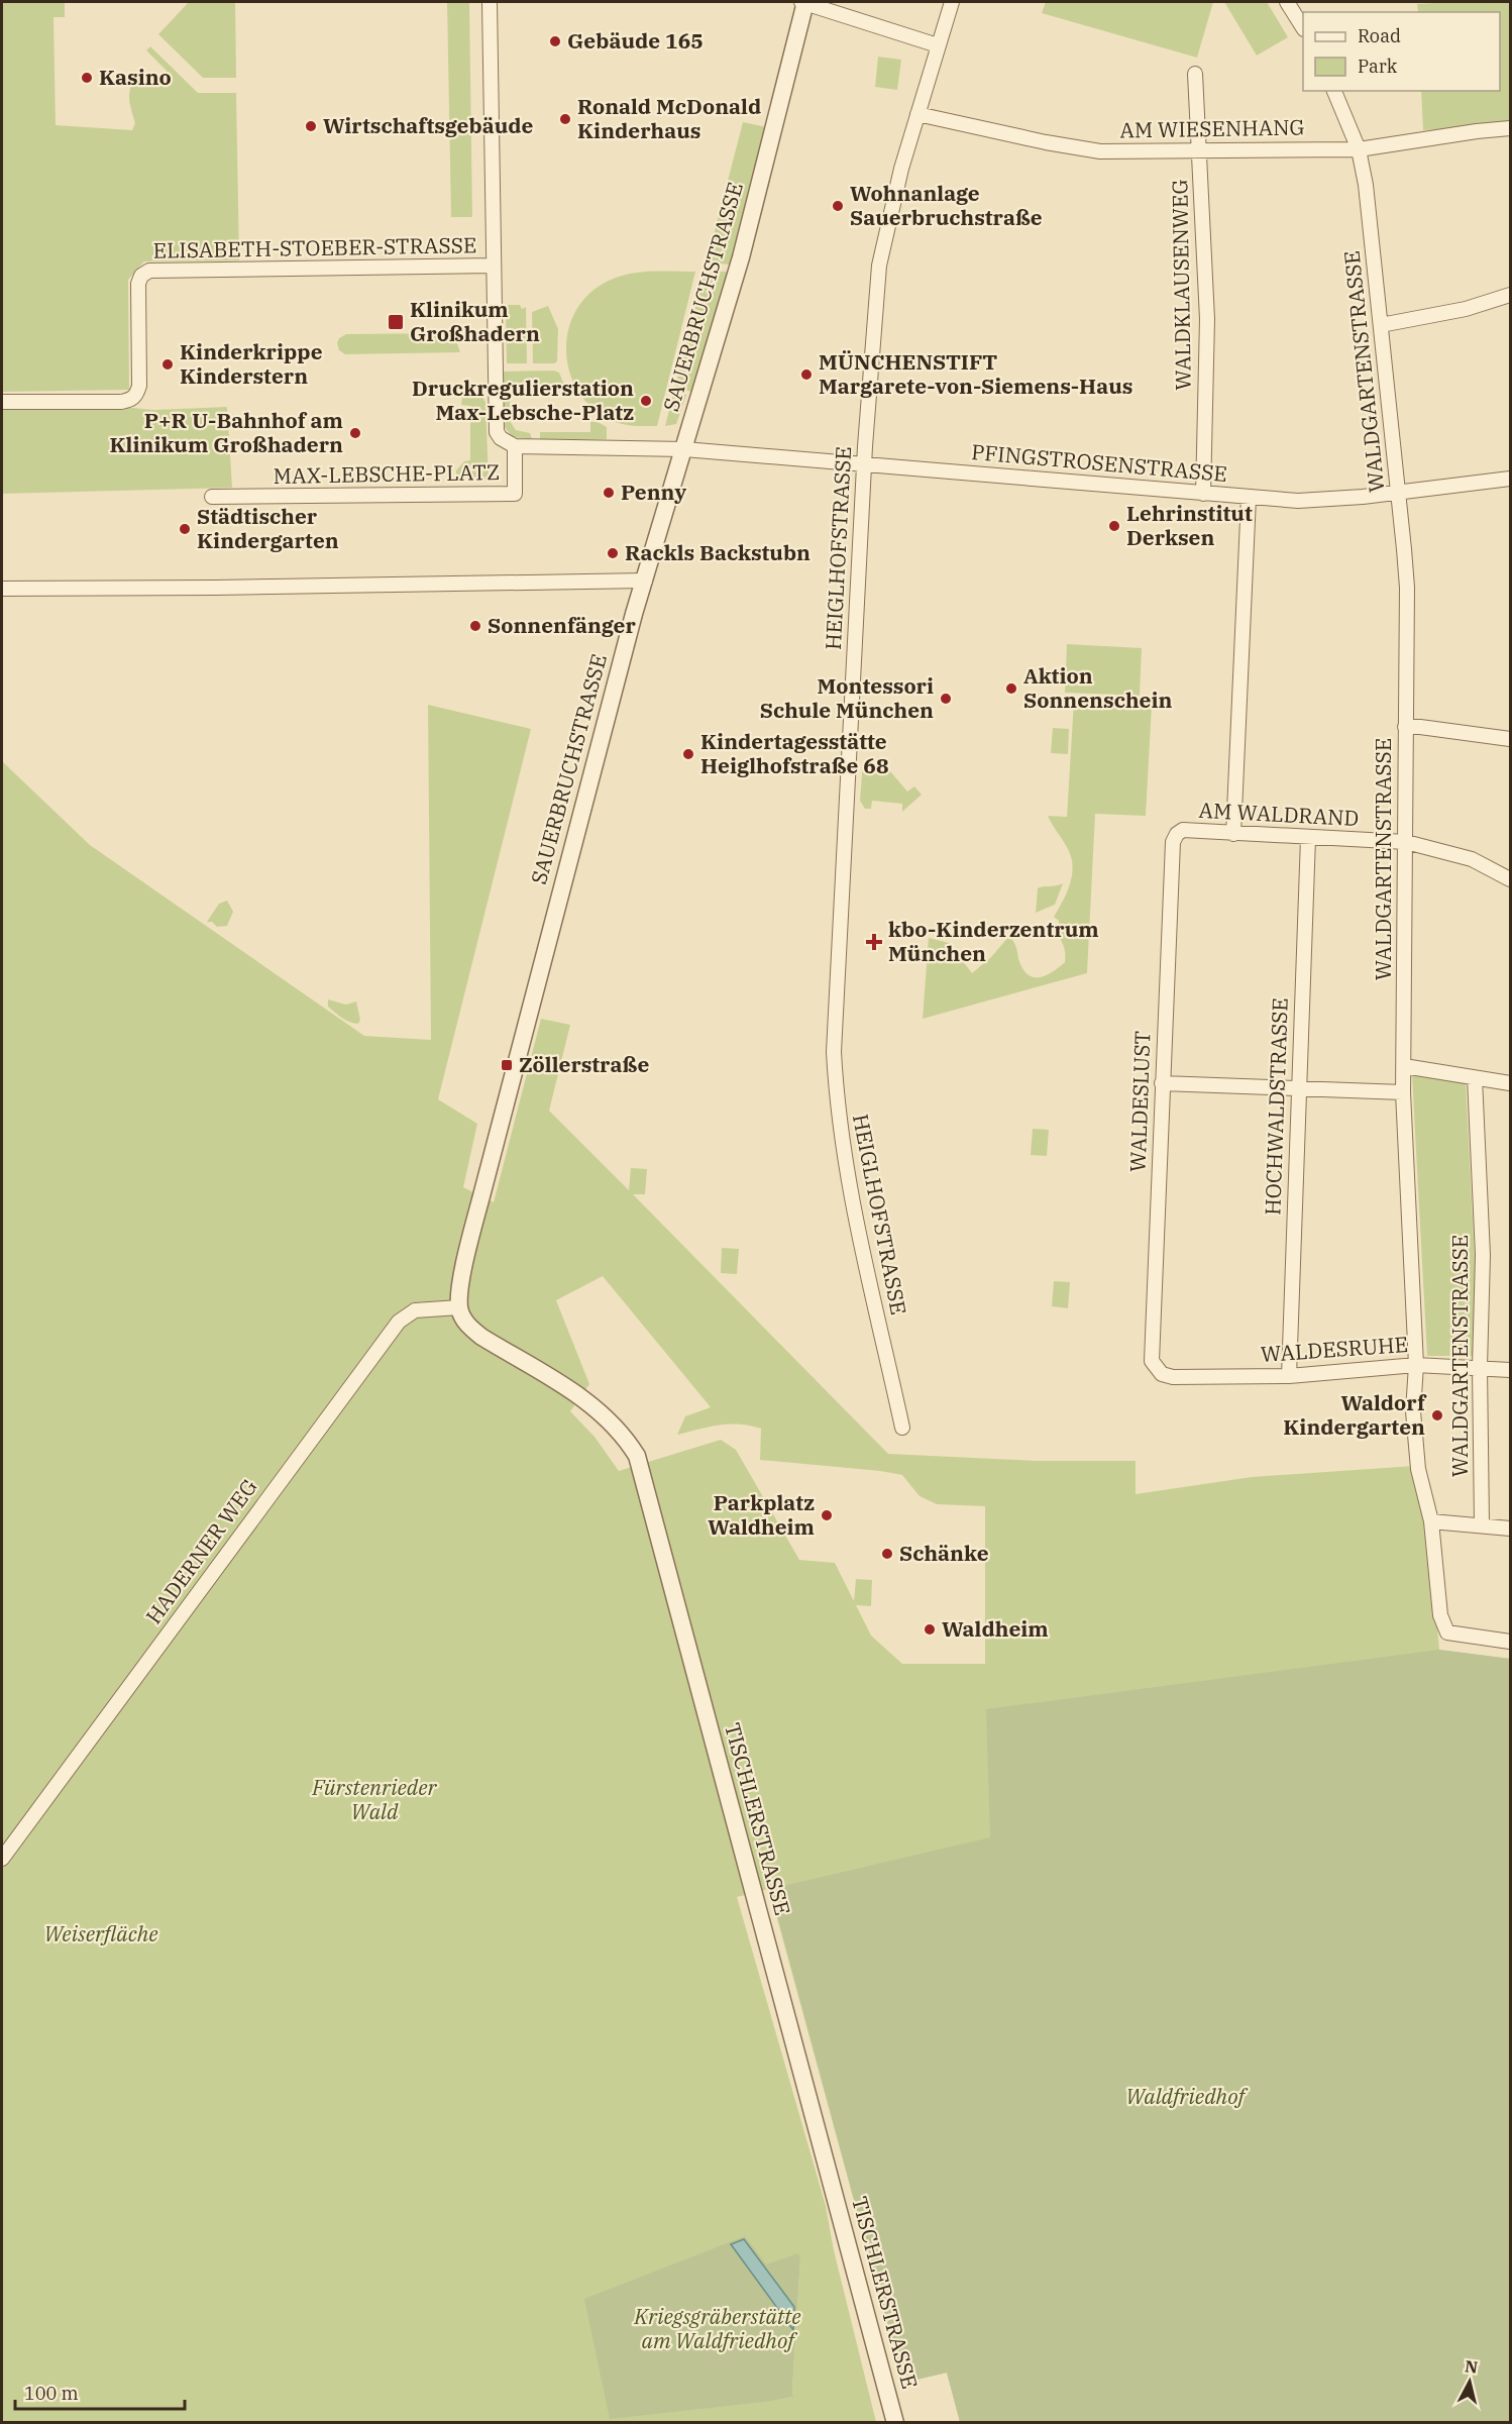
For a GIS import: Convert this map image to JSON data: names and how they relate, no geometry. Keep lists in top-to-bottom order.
{
  "streets": {
    "street": [
      "AM WIESENHANG",
      "ELISABETH-STOEBER-STRASSE",
      "WALDKLAUSENWEG",
      "SAUERBRUCHSTRASSE",
      "WALDGARTENSTRASSE",
      "PFINGSTROSENSTRASSE",
      "MAX-LEBSCHE-PLATZ",
      "HEIGLHOFSTRASSE",
      "AM WALDRAND",
      "WALDESLUST",
      "HOCHWALDSTRASSE",
      "WALDESRUHE",
      "HADERNER WEG",
      "TISCHLERSTRASSE"
    ]
  },
  "crossings": [
    ["AM WIESENHANG", "WALDKLAUSENWEG"],
    ["AM WIESENHANG", "WALDGARTENSTRASSE"],
    ["AM WIESENHANG", "HEIGLHOFSTRASSE"],
    ["ELISABETH-STOEBER-STRASSE", "MAX-LEBSCHE-PLATZ"],
    ["WALDKLAUSENWEG", "PFINGSTROSENSTRASSE"],
    ["SAUERBRUCHSTRASSE", "PFINGSTROSENSTRASSE"],
    ["SAUERBRUCHSTRASSE", "MAX-LEBSCHE-PLATZ"],
    ["SAUERBRUCHSTRASSE", "HADERNER WEG"],
    ["SAUERBRUCHSTRASSE", "TISCHLERSTRASSE"],
    ["WALDGARTENSTRASSE", "PFINGSTROSENSTRASSE"],
    ["WALDGARTENSTRASSE", "AM WALDRAND"],
    ["WALDGARTENSTRASSE", "WALDESRUHE"],
    ["PFINGSTROSENSTRASSE", "MAX-LEBSCHE-PLATZ"],
    ["PFINGSTROSENSTRASSE", "HEIGLHOFSTRASSE"],
    ["AM WALDRAND", "WALDESLUST"],
    ["AM WALDRAND", "HOCHWALDSTRASSE"],
    ["WALDESLUST", "WALDESRUHE"],
    ["HOCHWALDSTRASSE", "WALDESRUHE"],
    ["HADERNER WEG", "TISCHLERSTRASSE"]
  ],
  "parks": [
    "Fürstenrieder Wald",
    "Weiserfläche",
    "Waldfriedhof",
    "Kriegsgräberstätte am Waldfriedhof"
  ],
  "places": {
    "other": [
      "Gebäude 165",
      "Kasino",
      "Ronald McDonald Kinderhaus",
      "Wirtschaftsgebäude",
      "Wohnanlage Sauerbruchstraße",
      "Kinderkrippe Kinderstern",
      "MÜNCHENSTIFT Margarete-von-Siemens-Haus",
      "Druckregulierstation Max-Lebsche-Platz",
      "P+R U-Bahnhof am Klinikum Großhadern",
      "Penny",
      "Lehrinstitut Derksen",
      "Städtischer Kindergarten",
      "Rackls Backstubn",
      "Sonnenfänger",
      "Aktion Sonnenschein",
      "Montessori Schule München",
      "Kindertagesstätte Heiglhofstraße 68",
      "Waldorf Kindergarten",
      "Parkplatz Waldheim",
      "Schänke",
      "Waldheim"
    ],
    "transit": ["Klinikum Großhadern", "Zöllerstraße"],
    "health": ["kbo-Kinderzentrum München"]
  },
  "legend": ["Road", "Park"],
  "scale_bar": "100 m",
  "north": "top"
}
